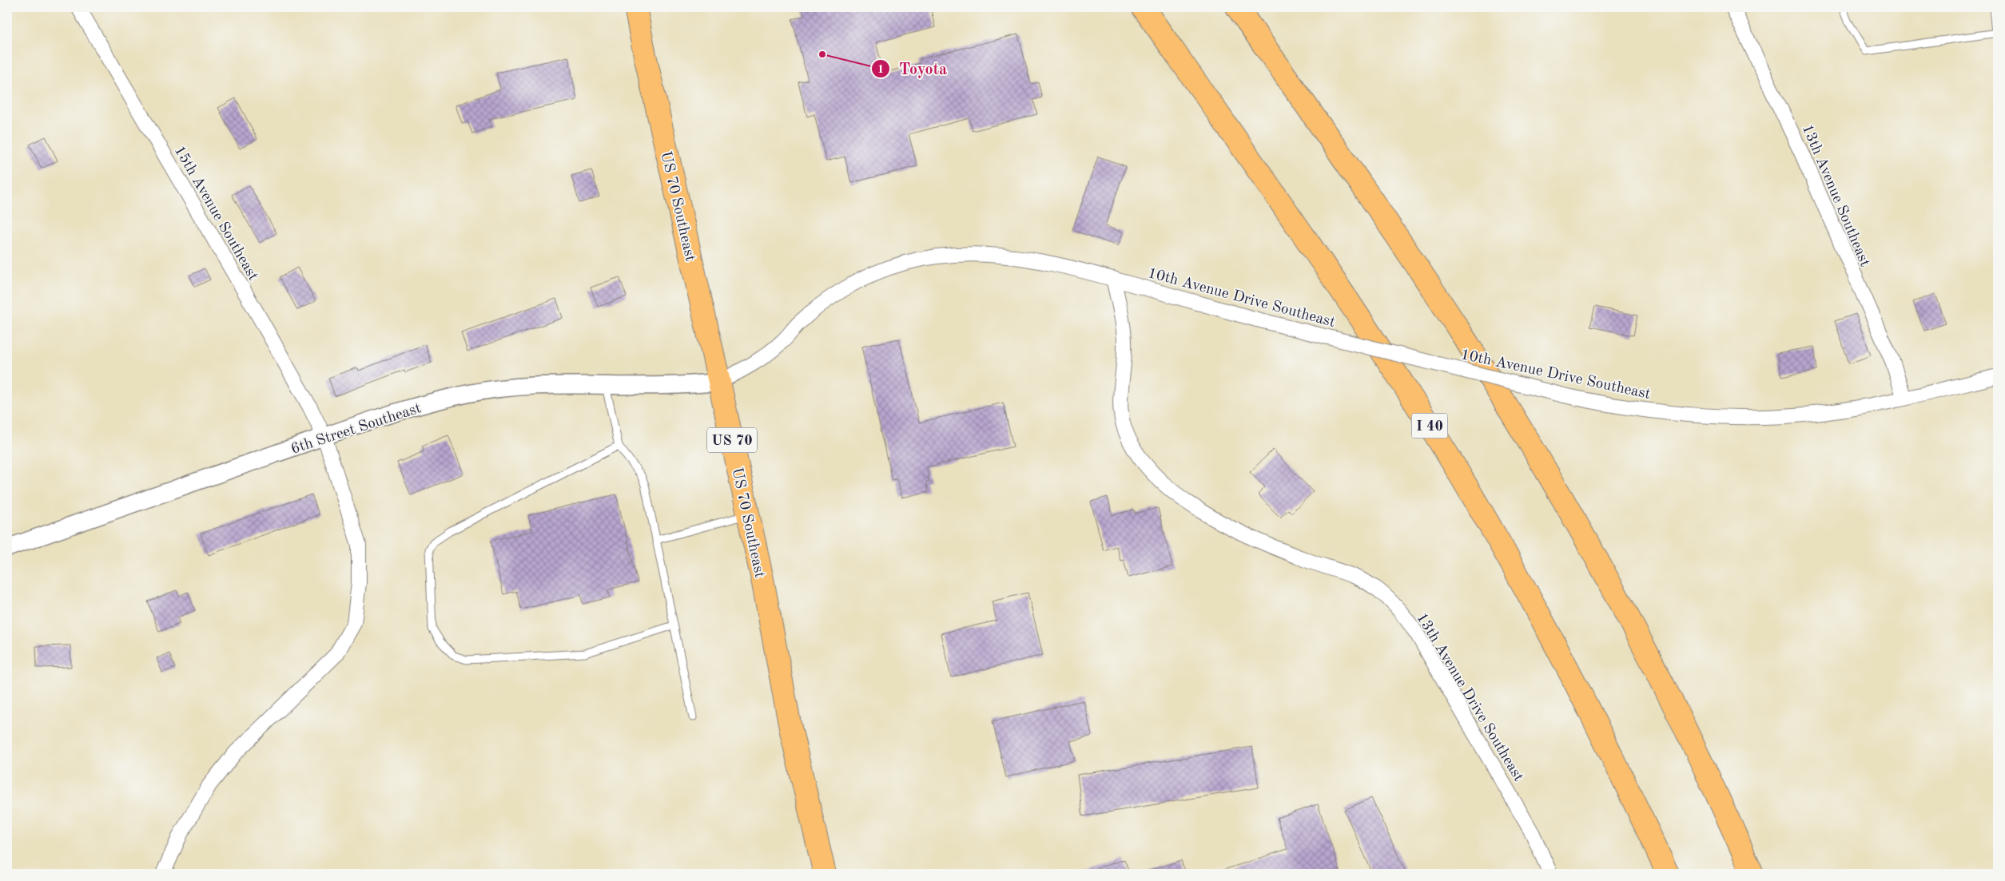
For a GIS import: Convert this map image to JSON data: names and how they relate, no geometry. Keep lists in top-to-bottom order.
{
  "streets": {
    "main road": ["US 70 Southeast", "I 40", "US 70"],
    "street": [
      "13th Avenue Southeast",
      "15th Avenue Southeast",
      "10th Avenue Drive Southeast",
      "6th Street Southeast",
      "13th Avenue Drive Southeast"
    ]
  },
  "crossings": [
    ["13th Avenue Southeast", "10th Avenue Drive Southeast"],
    ["US 70 Southeast", "10th Avenue Drive Southeast"],
    ["US 70 Southeast", "6th Street Southeast"],
    ["15th Avenue Southeast", "6th Street Southeast"],
    ["10th Avenue Drive Southeast", "6th Street Southeast"],
    ["10th Avenue Drive Southeast", "13th Avenue Drive Southeast"]
  ],
  "places": ["Toyota"]
}
